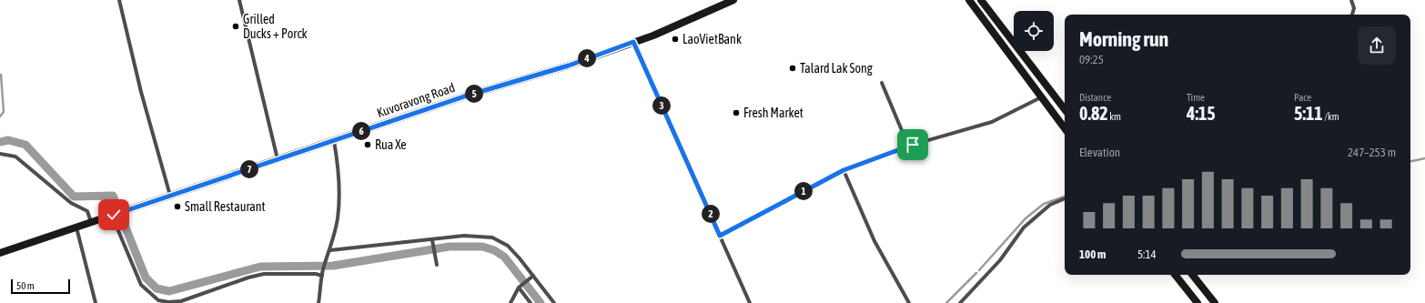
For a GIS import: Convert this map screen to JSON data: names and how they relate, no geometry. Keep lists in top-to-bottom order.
{
  "streets": {
    "street": ["Kuvoravong Road"]
  },
  "places": [
    "Grilled Ducks + Porck",
    "LaoVietBank",
    "Talard Lak Song",
    "Fresh Market",
    "Rua Xe",
    "Small Restaurant"
  ],
  "scale_bar": "50 m",
  "page": {
    "heading": ["Morning run", "09:25"],
    "pins": [
      "4",
      "5",
      "3",
      "6",
      "7",
      "1",
      "2"
    ],
    "stats": [
      ["Distance", "0.82 km"],
      ["Time", "4:15"],
      ["Pace", "5:11 /km"]
    ],
    "chart": ["Elevation", "247–253 m"],
    "list": [
      {
        "name": "100 m",
        "note": "5:14"
      }
    ],
    "scale": "50 m"
  }
}
